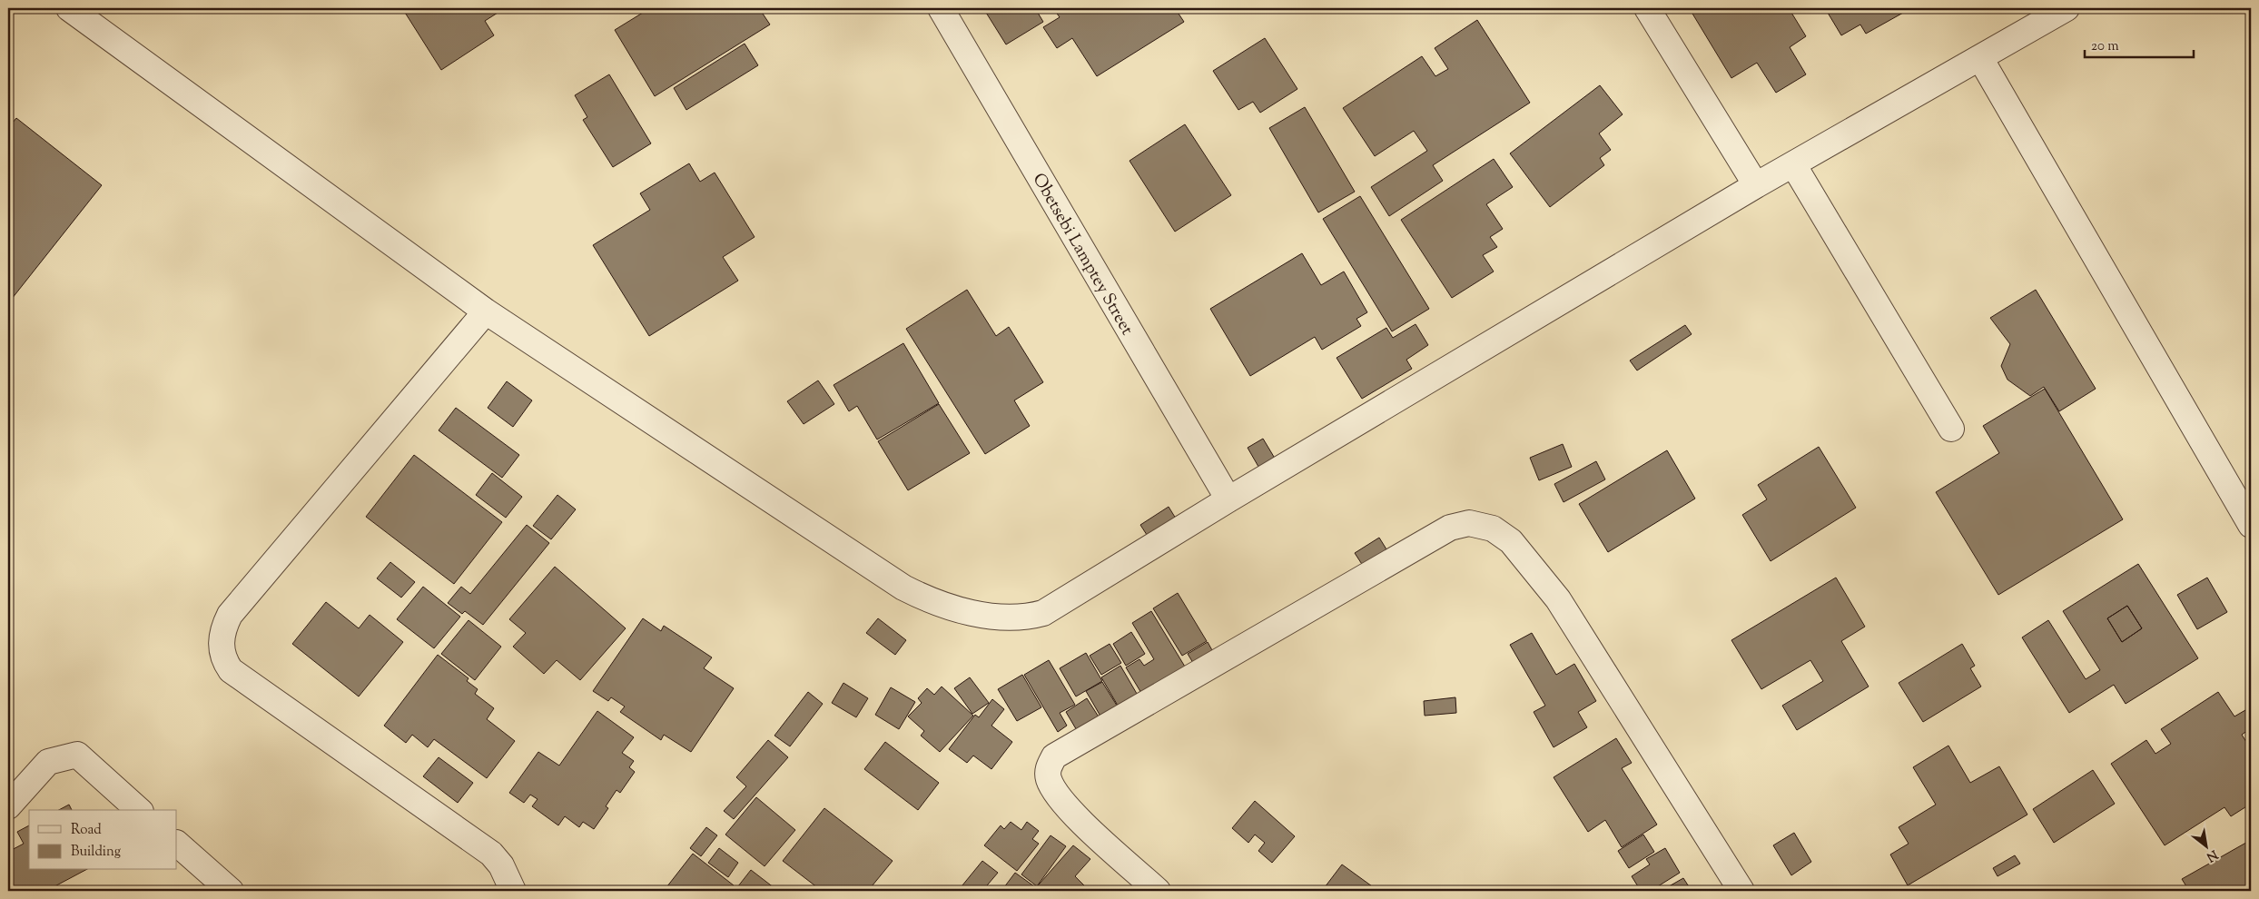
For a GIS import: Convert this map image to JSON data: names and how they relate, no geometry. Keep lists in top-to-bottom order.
{
  "streets": {
    "street": ["Obetsebi Lamptey Street"]
  },
  "legend": ["Road", "Building"],
  "scale_bar": "20 m",
  "north": "bottom right"
}
